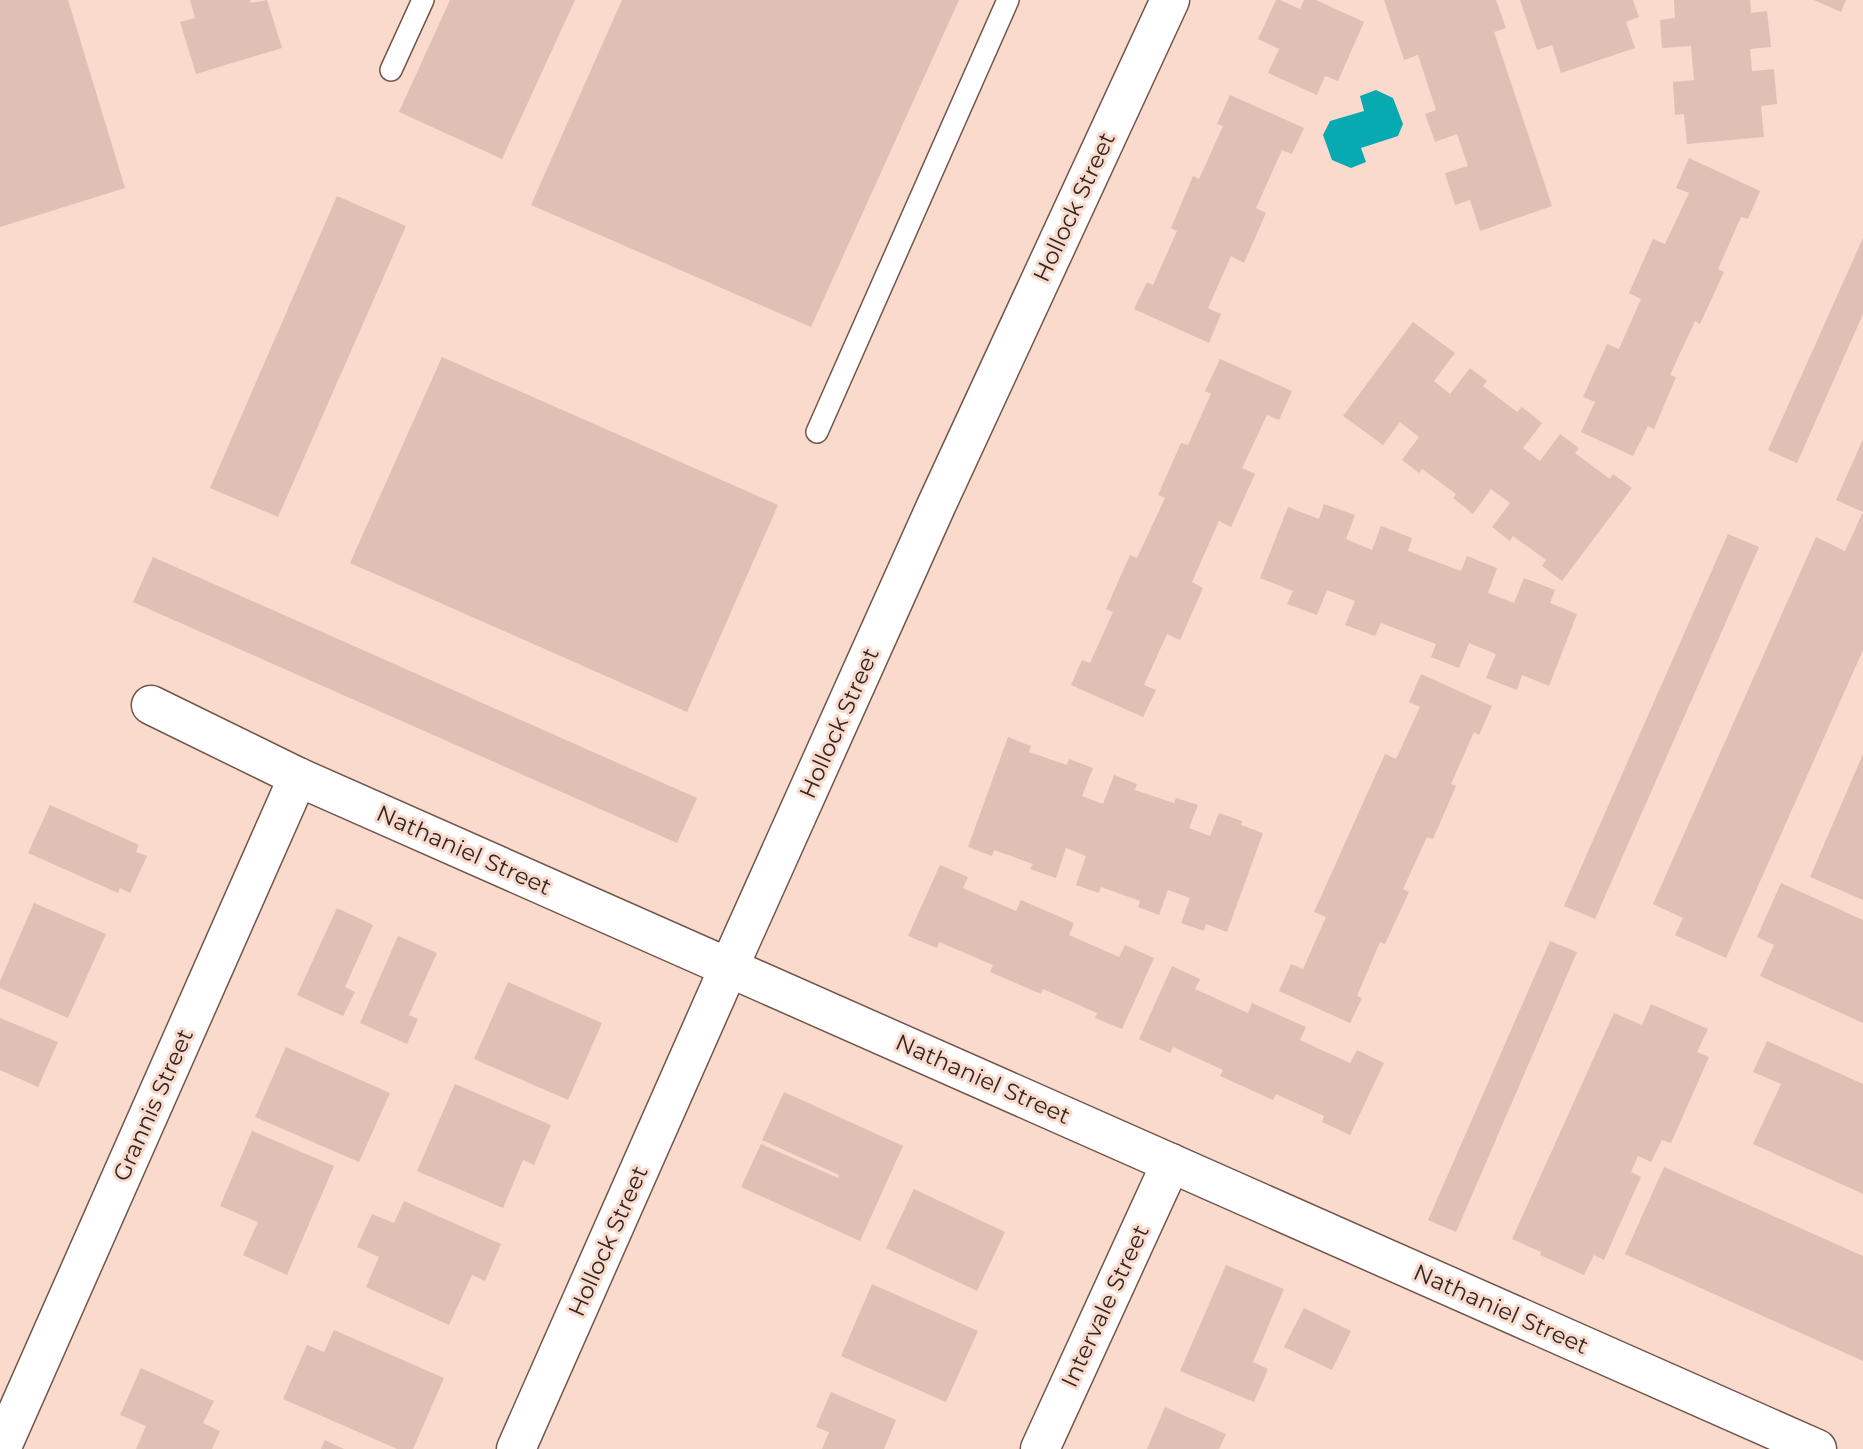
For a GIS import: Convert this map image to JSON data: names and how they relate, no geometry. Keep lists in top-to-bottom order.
{
  "streets": {
    "street": [
      "Hollock Street",
      "Nathaniel Street",
      "Grannis Street",
      "Intervale Street"
    ]
  },
  "crossings": [
    ["Hollock Street", "Nathaniel Street"],
    ["Nathaniel Street", "Grannis Street"],
    ["Nathaniel Street", "Intervale Street"]
  ]
}
